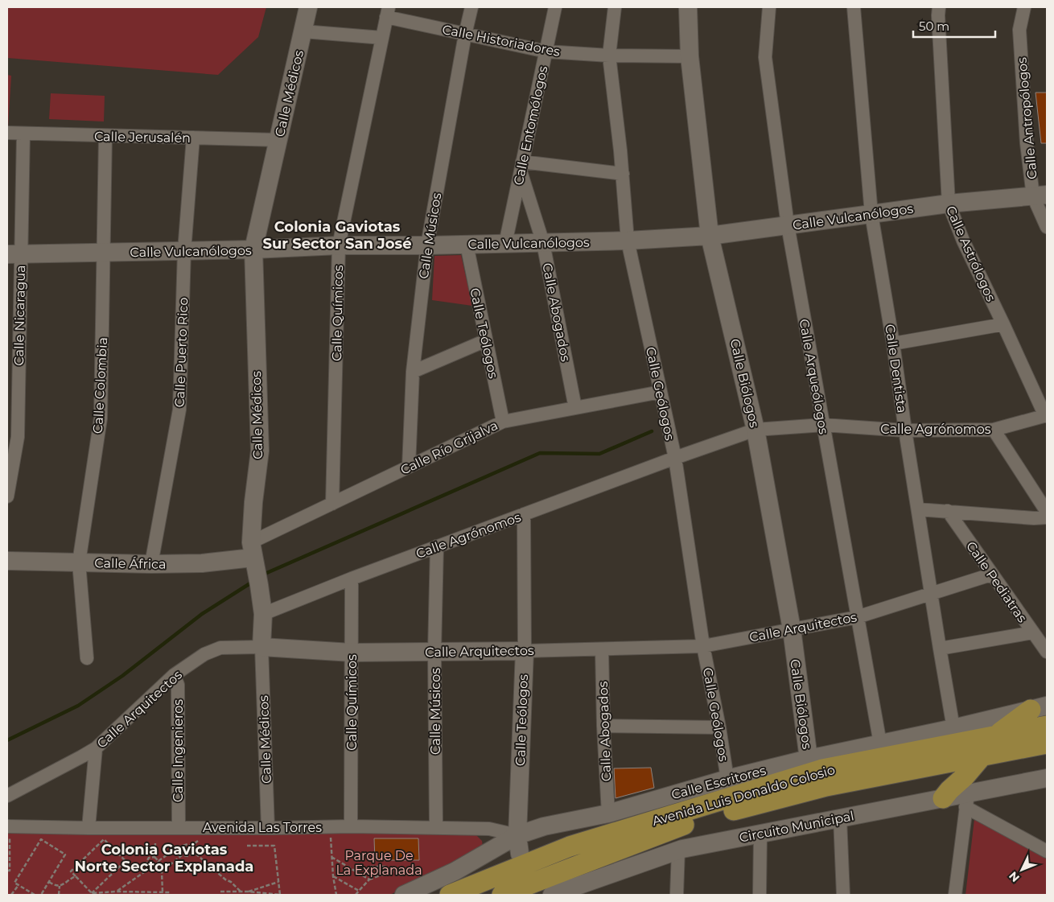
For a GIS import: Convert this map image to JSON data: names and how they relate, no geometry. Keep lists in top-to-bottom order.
{
  "streets": {
    "main road": ["Avenida Luis Donaldo Colosio"],
    "street": [
      "Calle Historiadores",
      "Calle Médicos",
      "Calle Antropólogos",
      "Calle Entomólogos",
      "Calle Jerusalén",
      "Calle Vulcanólogos",
      "Calle Músicos",
      "Calle Astrólogos",
      "Calle Abogados",
      "Calle Químicos",
      "Calle Nicaragua",
      "Calle Teólogos",
      "Calle Puerto Rico",
      "Calle Dentista",
      "Calle Arqueólogos",
      "Calle Biólogos",
      "Calle Colombia",
      "Calle Geólogos",
      "Calle Agrónomos",
      "Calle Río Grijalva",
      "Calle África",
      "Calle Pediatras",
      "Calle Arquitectos",
      "Calle Ingenieros",
      "Calle Escritores",
      "Circuito Municipal",
      "Avenida Las Torres"
    ]
  },
  "crossings": [
    ["Calle Historiadores", "Calle Entomólogos"],
    ["Calle Historiadores", "Calle Músicos"],
    ["Calle Historiadores", "Calle Químicos"],
    ["Calle Historiadores", "Calle Biólogos"],
    ["Calle Historiadores", "Calle Geólogos"],
    ["Calle Médicos", "Calle Jerusalén"],
    ["Calle Médicos", "Calle Vulcanólogos"],
    ["Calle Médicos", "Calle Agrónomos"],
    ["Calle Médicos", "Calle Río Grijalva"],
    ["Calle Médicos", "Calle África"],
    ["Calle Médicos", "Calle Arquitectos"],
    ["Calle Médicos", "Avenida Las Torres"],
    ["Calle Antropólogos", "Calle Vulcanólogos"],
    ["Calle Entomólogos", "Calle Vulcanólogos"],
    ["Calle Entomólogos", "Calle Abogados"],
    ["Calle Jerusalén", "Calle Nicaragua"],
    ["Calle Jerusalén", "Calle Puerto Rico"],
    ["Calle Jerusalén", "Calle Colombia"],
    ["Calle Vulcanólogos", "Calle Músicos"],
    ["Calle Vulcanólogos", "Calle Astrólogos"],
    ["Calle Vulcanólogos", "Calle Abogados"],
    ["Calle Vulcanólogos", "Calle Químicos"],
    ["Calle Vulcanólogos", "Calle Nicaragua"],
    ["Calle Vulcanólogos", "Calle Teólogos"],
    ["Calle Vulcanólogos", "Calle Puerto Rico"],
    ["Calle Vulcanólogos", "Calle Dentista"],
    ["Calle Vulcanólogos", "Calle Arqueólogos"],
    ["Calle Vulcanólogos", "Calle Biólogos"],
    ["Calle Vulcanólogos", "Calle Colombia"],
    ["Calle Vulcanólogos", "Calle Geólogos"],
    ["Calle Músicos", "Calle Agrónomos"],
    ["Calle Músicos", "Calle Río Grijalva"],
    ["Calle Músicos", "Calle Arquitectos"],
    ["Calle Músicos", "Avenida Las Torres"],
    ["Calle Astrólogos", "Calle Agrónomos"],
    ["Calle Abogados", "Calle Río Grijalva"],
    ["Calle Abogados", "Calle Arquitectos"],
    ["Calle Abogados", "Calle Escritores"],
    ["Calle Químicos", "Calle Agrónomos"],
    ["Calle Químicos", "Calle Río Grijalva"],
    ["Calle Químicos", "Calle Arquitectos"],
    ["Calle Químicos", "Avenida Las Torres"],
    ["Calle Teólogos", "Calle Agrónomos"],
    ["Calle Teólogos", "Calle Río Grijalva"],
    ["Calle Teólogos", "Calle Arquitectos"],
    ["Calle Teólogos", "Calle Escritores"],
    ["Calle Teólogos", "Avenida Las Torres"],
    ["Calle Puerto Rico", "Calle África"],
    ["Calle Dentista", "Calle Agrónomos"],
    ["Calle Dentista", "Calle Arquitectos"],
    ["Calle Dentista", "Calle Escritores"],
    ["Calle Arqueólogos", "Calle Agrónomos"],
    ["Calle Arqueólogos", "Calle Arquitectos"],
    ["Calle Arqueólogos", "Calle Escritores"],
    ["Calle Biólogos", "Calle Agrónomos"],
    ["Calle Biólogos", "Calle Arquitectos"],
    ["Calle Biólogos", "Calle Escritores"],
    ["Calle Colombia", "Calle África"],
    ["Calle Geólogos", "Calle Agrónomos"],
    ["Calle Geólogos", "Calle Río Grijalva"],
    ["Calle Geólogos", "Calle Arquitectos"],
    ["Calle Geólogos", "Calle Escritores"],
    ["Calle Río Grijalva", "Calle África"],
    ["Calle Pediatras", "Calle Arquitectos"],
    ["Calle Arquitectos", "Calle Ingenieros"],
    ["Calle Ingenieros", "Avenida Las Torres"],
    ["Calle Escritores", "Avenida Las Torres"]
  ],
  "districts": ["Colonia Gaviotas Sur Sector San José", "Colonia Gaviotas Norte Sector Explanada"],
  "parks": ["Parque De La Explanada"],
  "scale_bar": "50 m",
  "north": "bottom left"
}
